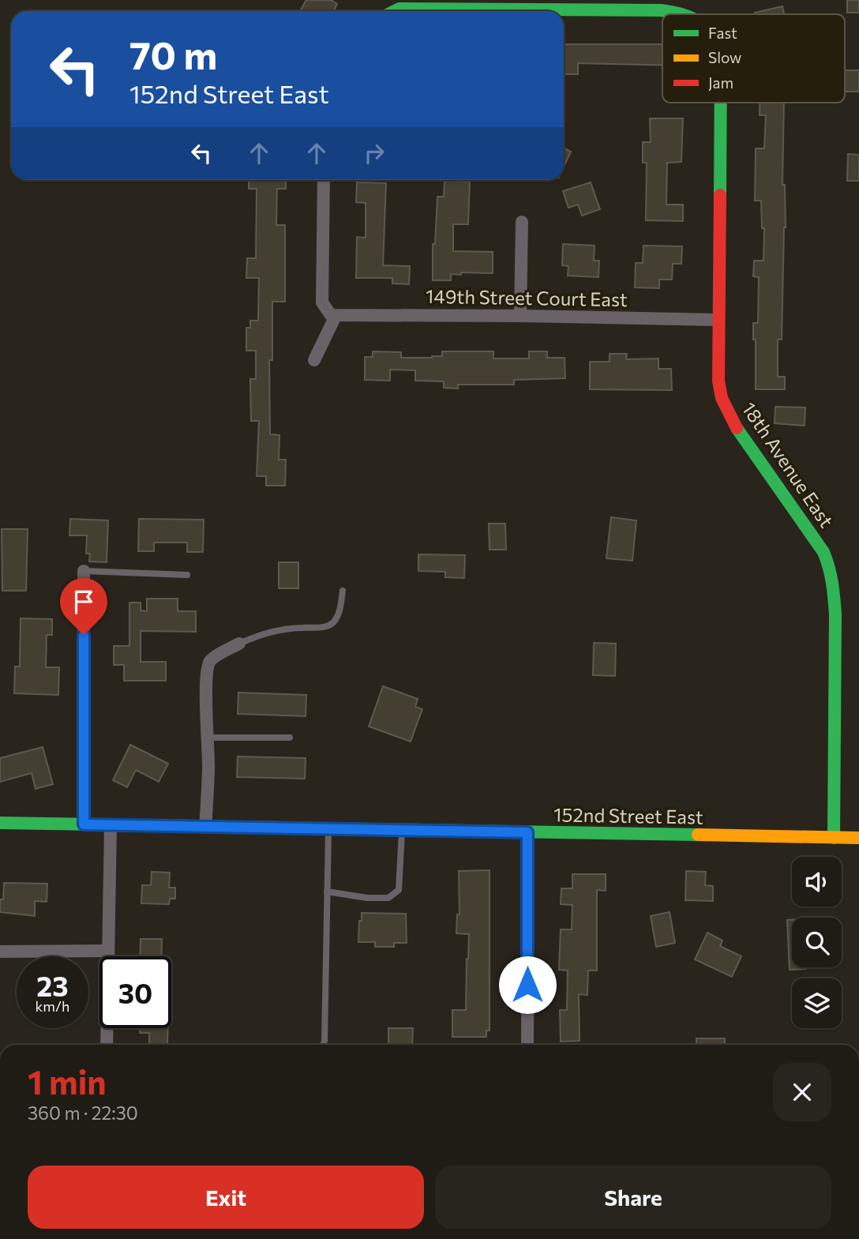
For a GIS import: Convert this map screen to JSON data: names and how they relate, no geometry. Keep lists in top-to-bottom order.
{
  "streets": {
    "street": ["149th Street Court East", "18th Avenue East", "152nd Street East"]
  },
  "crossings": [
    ["149th Street Court East", "18th Avenue East"],
    ["18th Avenue East", "152nd Street East"]
  ],
  "legend": ["Fast", "Slow", "Jam"],
  "page": {
    "turn": ["70 m", "152nd Street East"],
    "speed": "23 km/h",
    "limit": "30",
    "heading": ["1 min", "360 m · 22:30"],
    "buttons": ["Exit", "Share"]
  }
}
